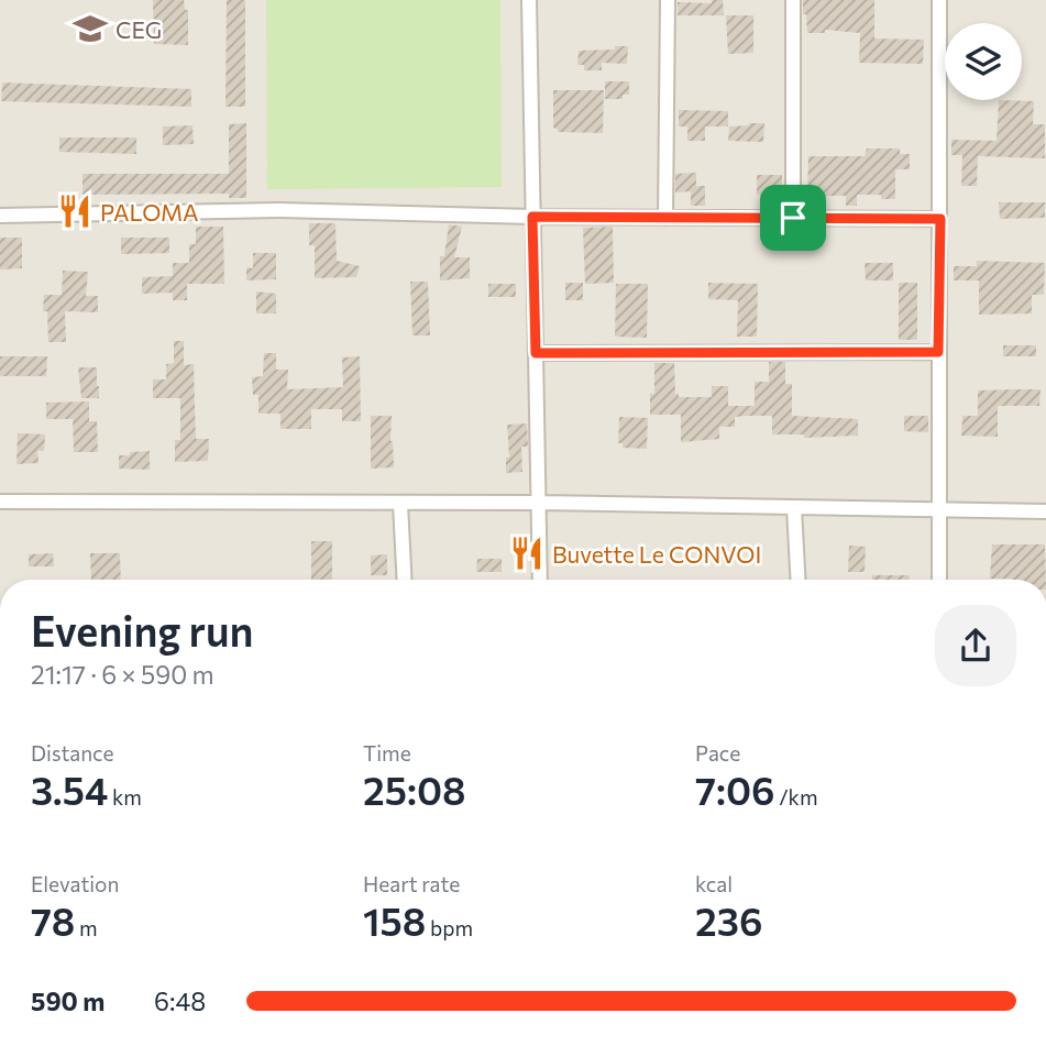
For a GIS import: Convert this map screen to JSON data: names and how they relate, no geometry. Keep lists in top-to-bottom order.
{
  "places": {
    "school or university": ["CEG"],
    "restaurant": ["PALOMA", "Buvette Le CONVOI"]
  },
  "page": {
    "heading": ["Evening run", "21:17 · 6 × 590 m"],
    "stats": [
      ["Distance", "3.54 km"],
      ["Time", "25:08"],
      ["Pace", "7:06 /km"],
      ["Elevation", "78 m"],
      ["Heart rate", "158 bpm"],
      ["kcal", "236"]
    ],
    "list": [
      {
        "name": "590 m",
        "note": "6:48"
      }
    ]
  }
}
